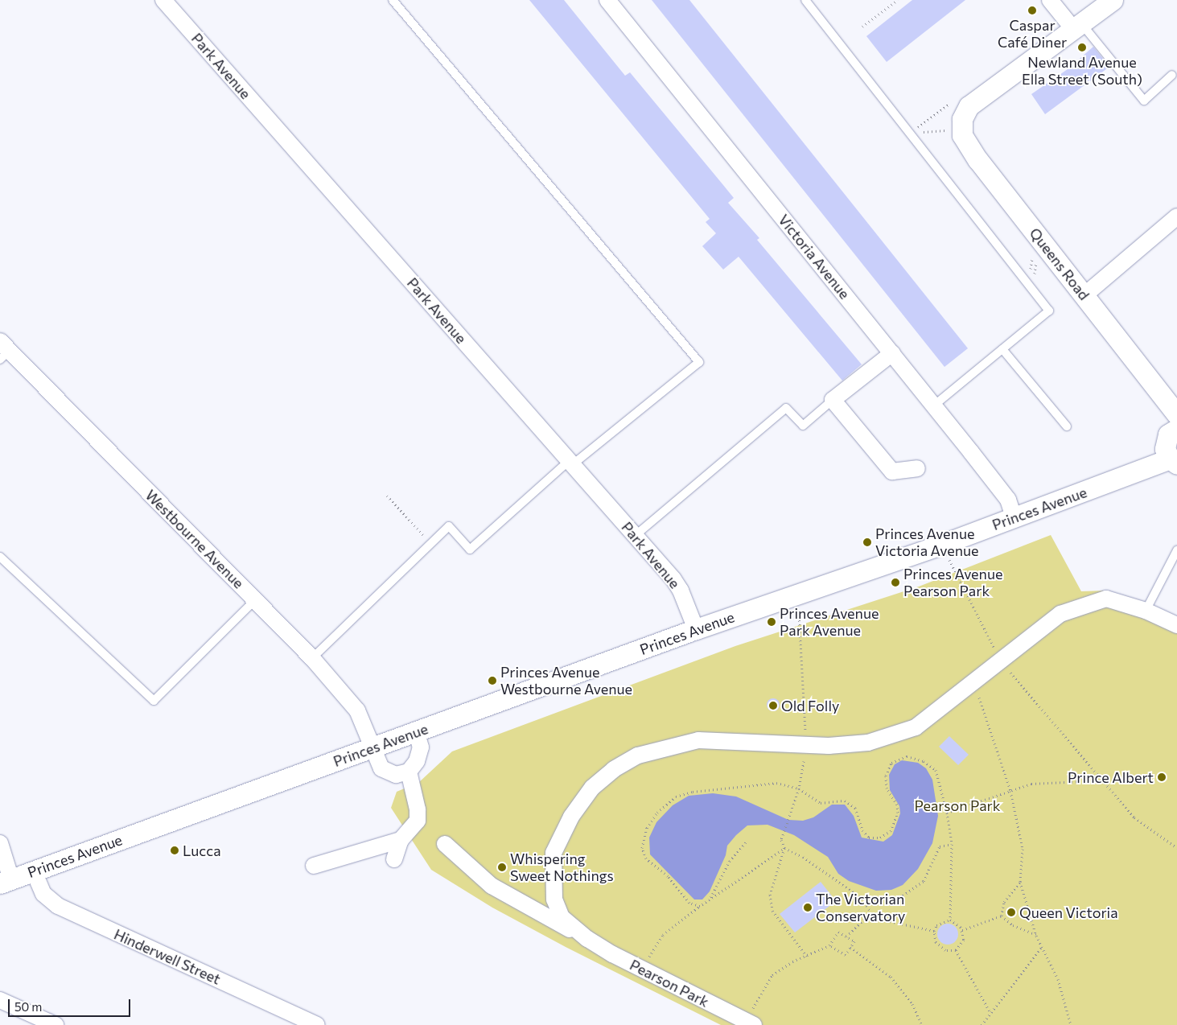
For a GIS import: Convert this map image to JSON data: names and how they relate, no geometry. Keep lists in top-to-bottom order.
{
  "streets": {
    "street": [
      "Park Avenue",
      "Victoria Avenue",
      "Queens Road",
      "Princes Avenue",
      "Westbourne Avenue",
      "Hinderwell Street",
      "Pearson Park"
    ]
  },
  "crossings": [
    ["Park Avenue", "Princes Avenue"],
    ["Victoria Avenue", "Princes Avenue"],
    ["Princes Avenue", "Westbourne Avenue"],
    ["Princes Avenue", "Hinderwell Street"]
  ],
  "parks": ["Pearson Park"],
  "places": [
    "Caspar Café Diner",
    "Newland Avenue Ella Street (South)",
    "Princes Avenue Victoria Avenue",
    "Princes Avenue Pearson Park",
    "Princes Avenue Park Avenue",
    "Princes Avenue Westbourne Avenue",
    "Old Folly",
    "Prince Albert",
    "Lucca",
    "Whispering Sweet Nothings",
    "The Victorian Conservatory",
    "Queen Victoria"
  ],
  "scale_bar": "50 m"
}
